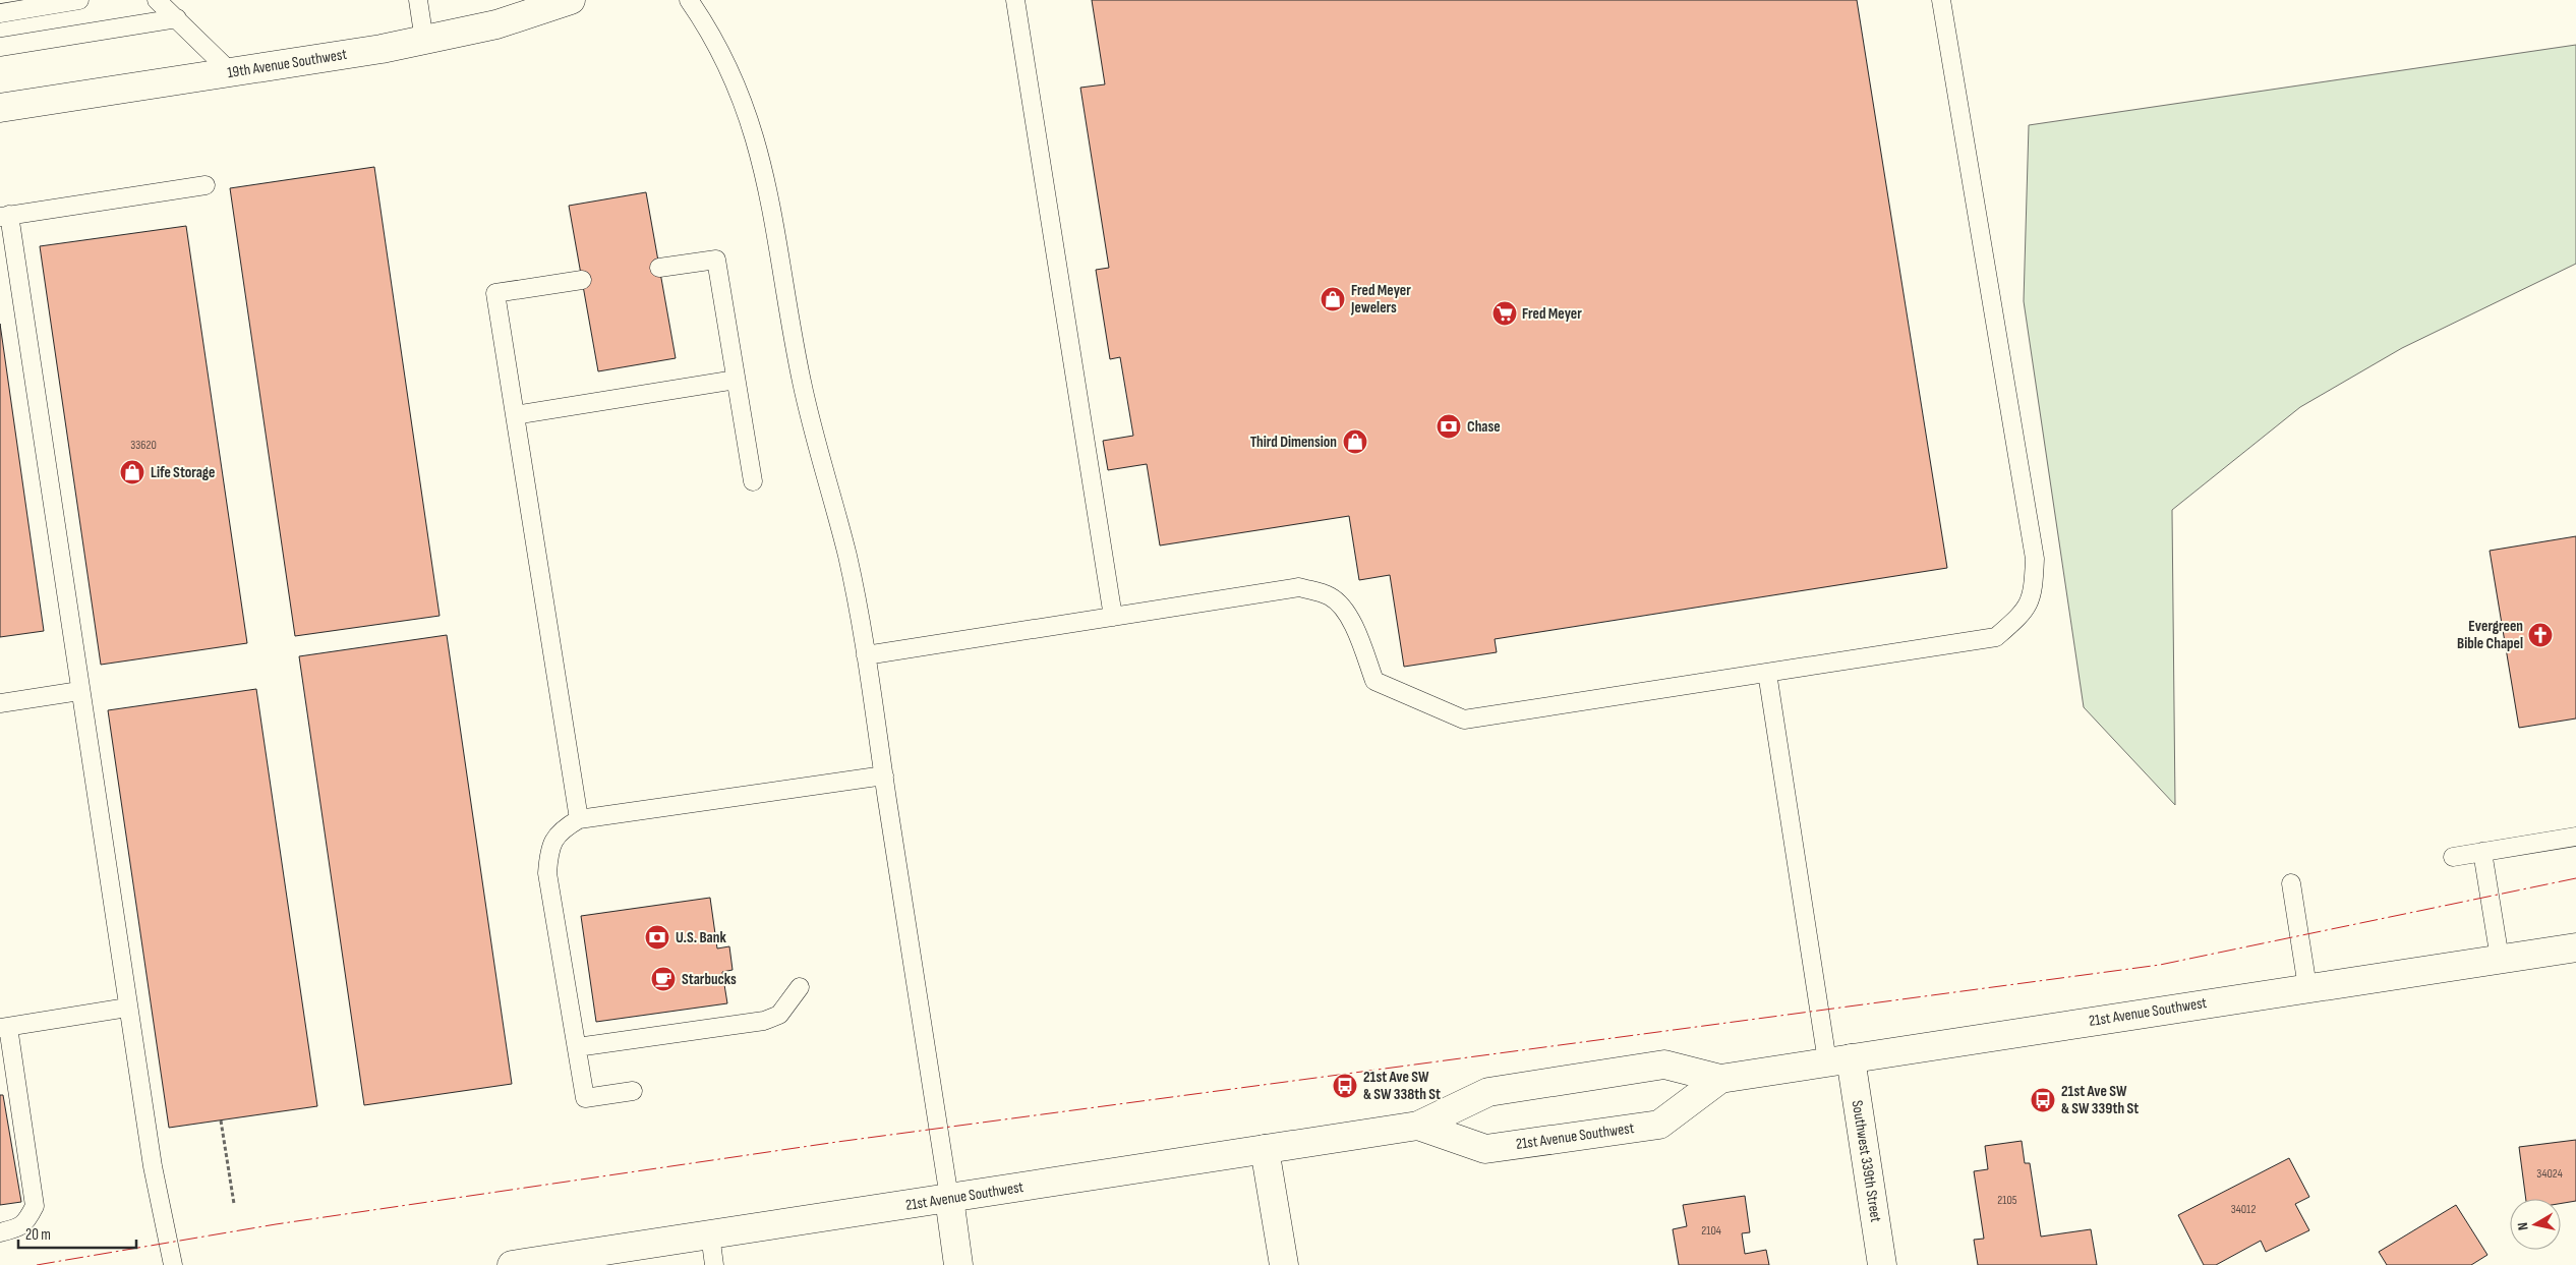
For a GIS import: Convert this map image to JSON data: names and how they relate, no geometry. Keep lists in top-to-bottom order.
{
  "streets": {
    "main road": ["19th Avenue Southwest", "21st Avenue Southwest", "Southwest 339th Street"]
  },
  "crossings": [
    ["21st Avenue Southwest", "Southwest 339th Street"]
  ],
  "places": {
    "shop": ["Fred Meyer Jewelers", "Third Dimension", "Life Storage"],
    "supermarket": ["Fred Meyer"],
    "bank": ["Chase", "U.S. Bank"],
    "church": ["Evergreen Bible Chapel"],
    "cafe": ["Starbucks"],
    "bus stop": ["21st Ave SW & SW 338th St", "21st Ave SW & SW 339th St"]
  },
  "house_numbers": [
    "33620",
    "34024",
    "2105",
    "34012",
    "2104"
  ],
  "scale_bar": "20 m",
  "north": "left"
}
